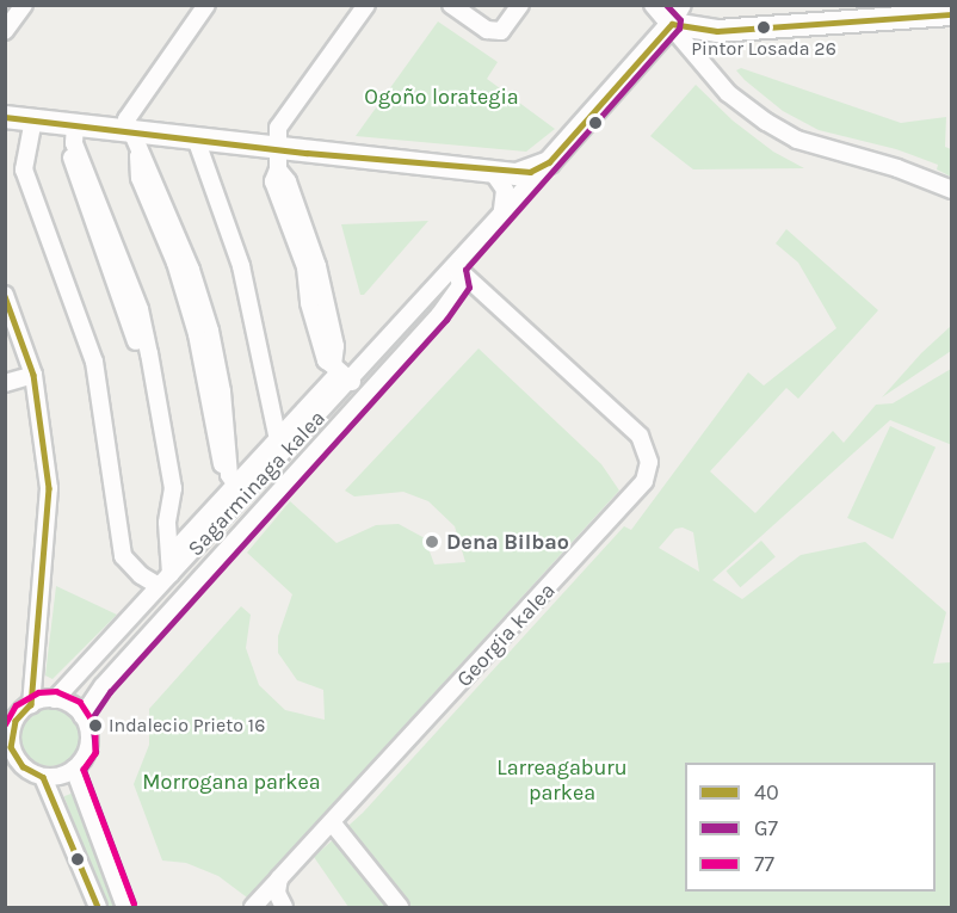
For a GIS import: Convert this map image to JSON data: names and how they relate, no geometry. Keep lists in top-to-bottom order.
{
  "streets": {
    "street": ["Sagarminaga kalea", "Georgia kalea"]
  },
  "crossings": [
    ["Sagarminaga kalea", "Georgia kalea"]
  ],
  "parks": ["Ogoño lorategia", "Larreagaburu parkea", "Morrogana parkea"],
  "places": ["Pintor Losada 26", "Dena Bilbao", "Indalecio Prieto 16"],
  "lines": ["transit line G7", "transit line 40", "transit line 77"],
  "legend": ["40", "G7", "77"]
}
